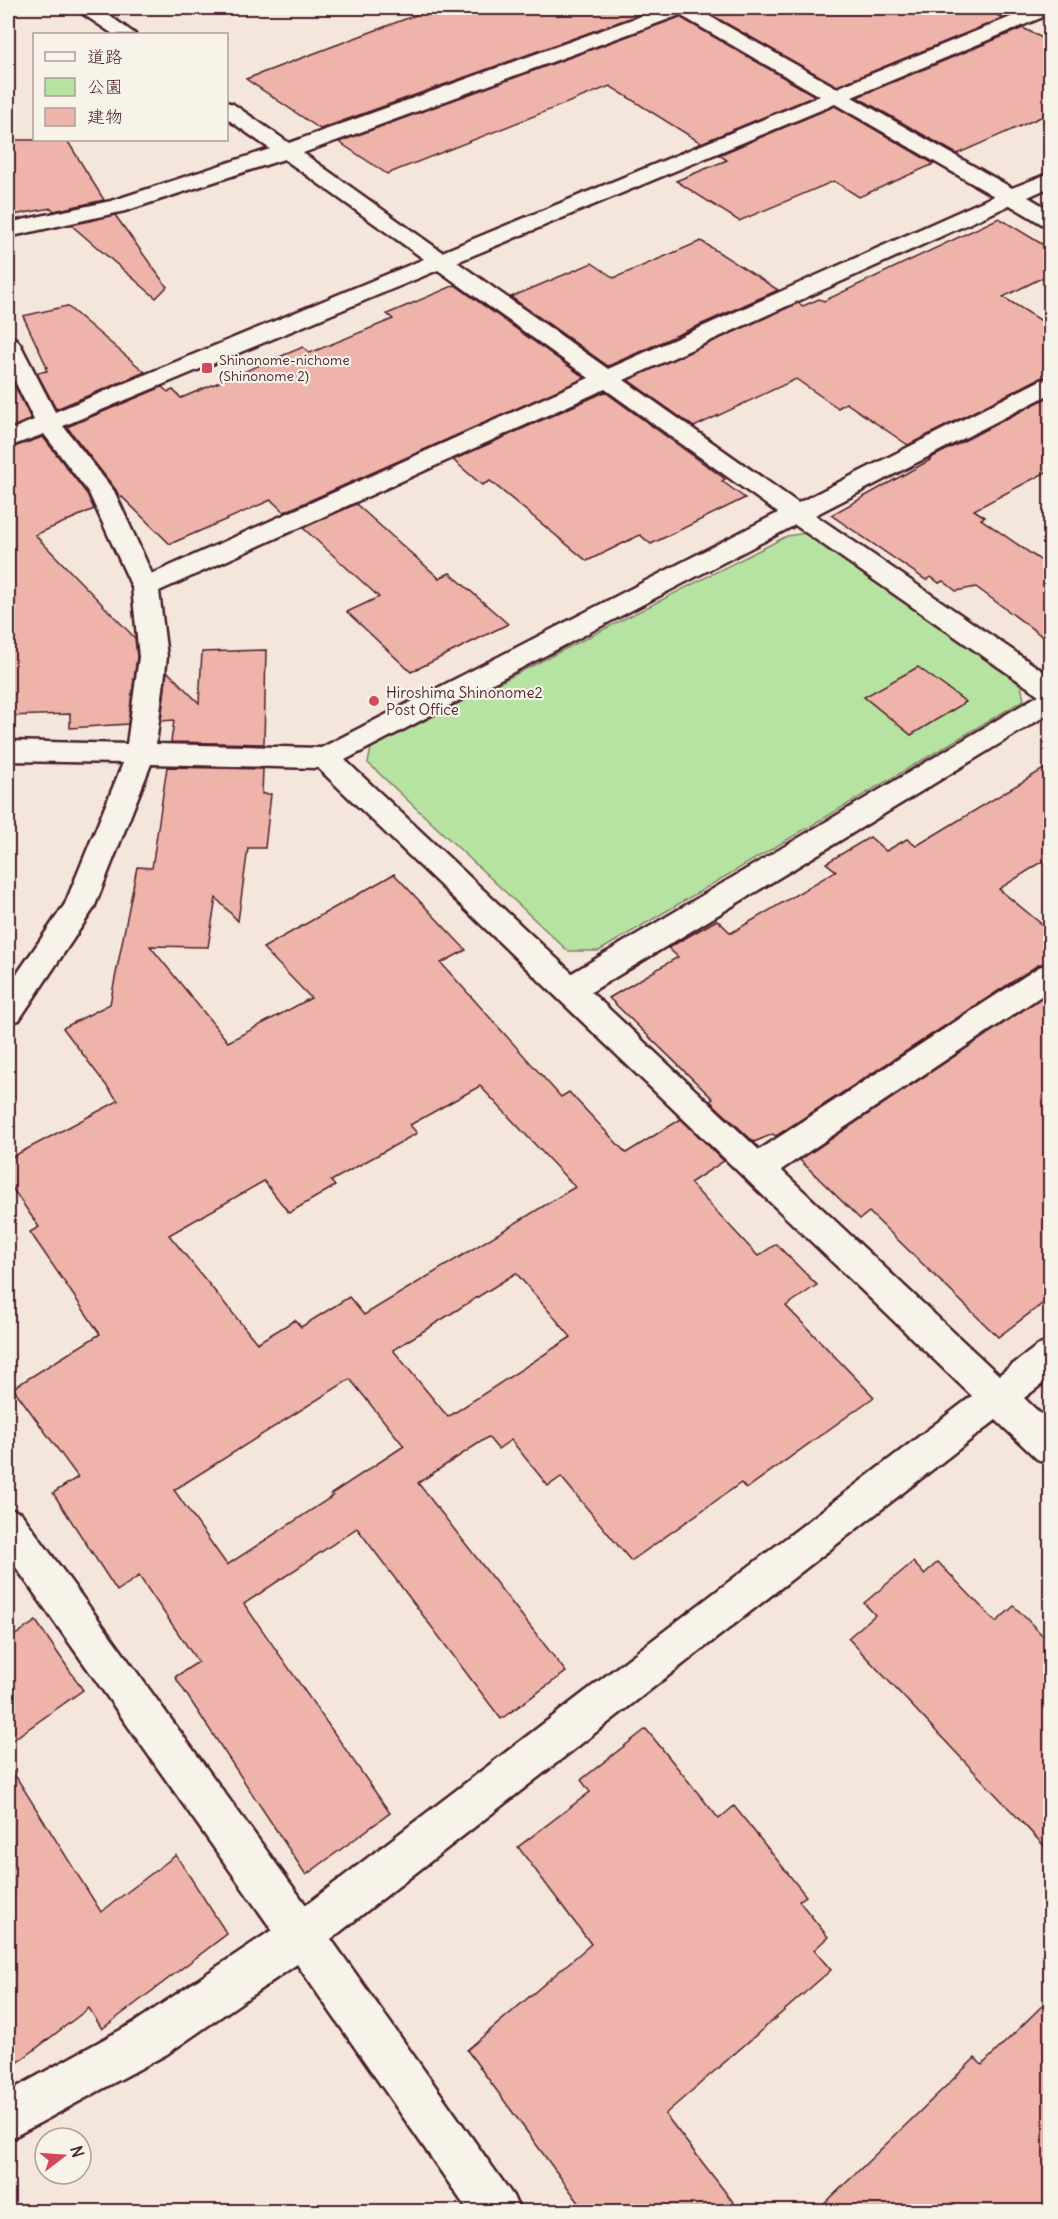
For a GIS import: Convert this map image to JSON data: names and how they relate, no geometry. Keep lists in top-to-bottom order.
{
  "places": {
    "transit": ["Shinonome-nichome (Shinonome 2)"],
    "other": ["Hiroshima Shinonome2 Post Office"]
  },
  "legend": ["道路", "公園", "建物"],
  "north": "right"
}
